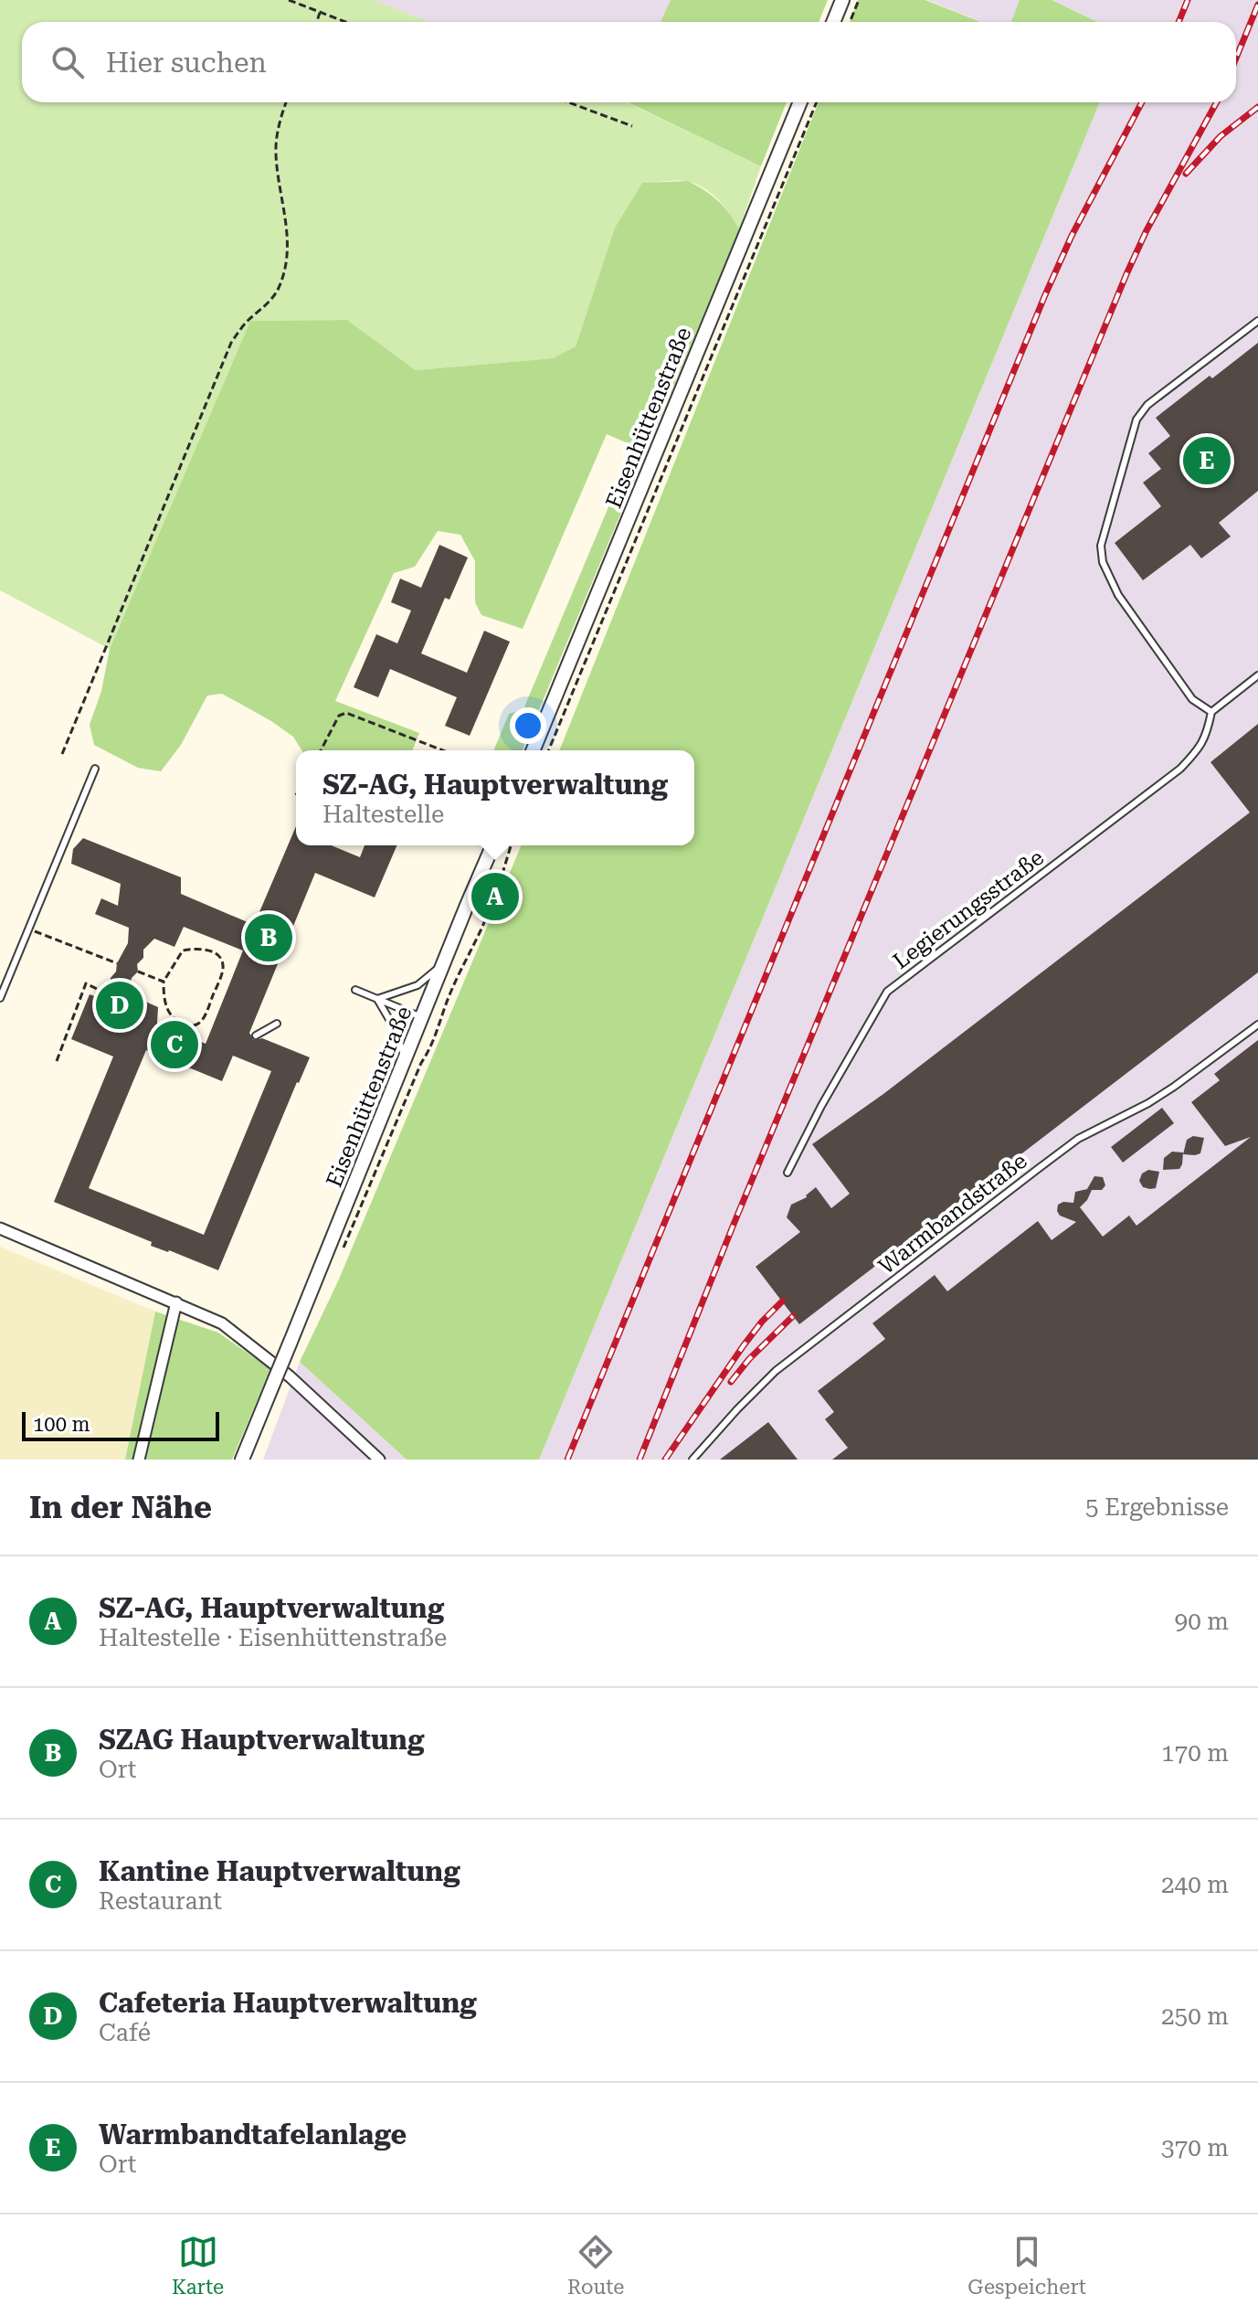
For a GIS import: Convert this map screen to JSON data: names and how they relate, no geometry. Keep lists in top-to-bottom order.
{
  "streets": {
    "street": ["Eisenhüttenstraße"],
    "lane": ["Legierungsstraße", "Warmbandstraße"]
  },
  "scale_bar": "100 m",
  "page": {
    "search": "Hier suchen",
    "pins": [
      "E",
      "A",
      "B",
      "D",
      "C"
    ],
    "popup": ["SZ-AG, Hauptverwaltung", "Haltestelle"],
    "scale": "100 m",
    "heading": ["In der Nähe", "5 Ergebnisse"],
    "list": [
      {
        "mark": "A",
        "name": "SZ-AG, Hauptverwaltung",
        "note": "Haltestelle · Eisenhüttenstraße",
        "value": "90 m"
      },
      {
        "mark": "B",
        "name": "SZAG Hauptverwaltung",
        "note": "Ort",
        "value": "170 m"
      },
      {
        "mark": "C",
        "name": "Kantine Hauptverwaltung",
        "note": "Restaurant",
        "value": "240 m"
      },
      {
        "mark": "D",
        "name": "Cafeteria Hauptverwaltung",
        "note": "Café",
        "value": "250 m"
      },
      {
        "mark": "E",
        "name": "Warmbandtafelanlage",
        "note": "Ort",
        "value": "370 m"
      }
    ],
    "nav": ["Karte", "Route", "Gespeichert"]
  }
}
